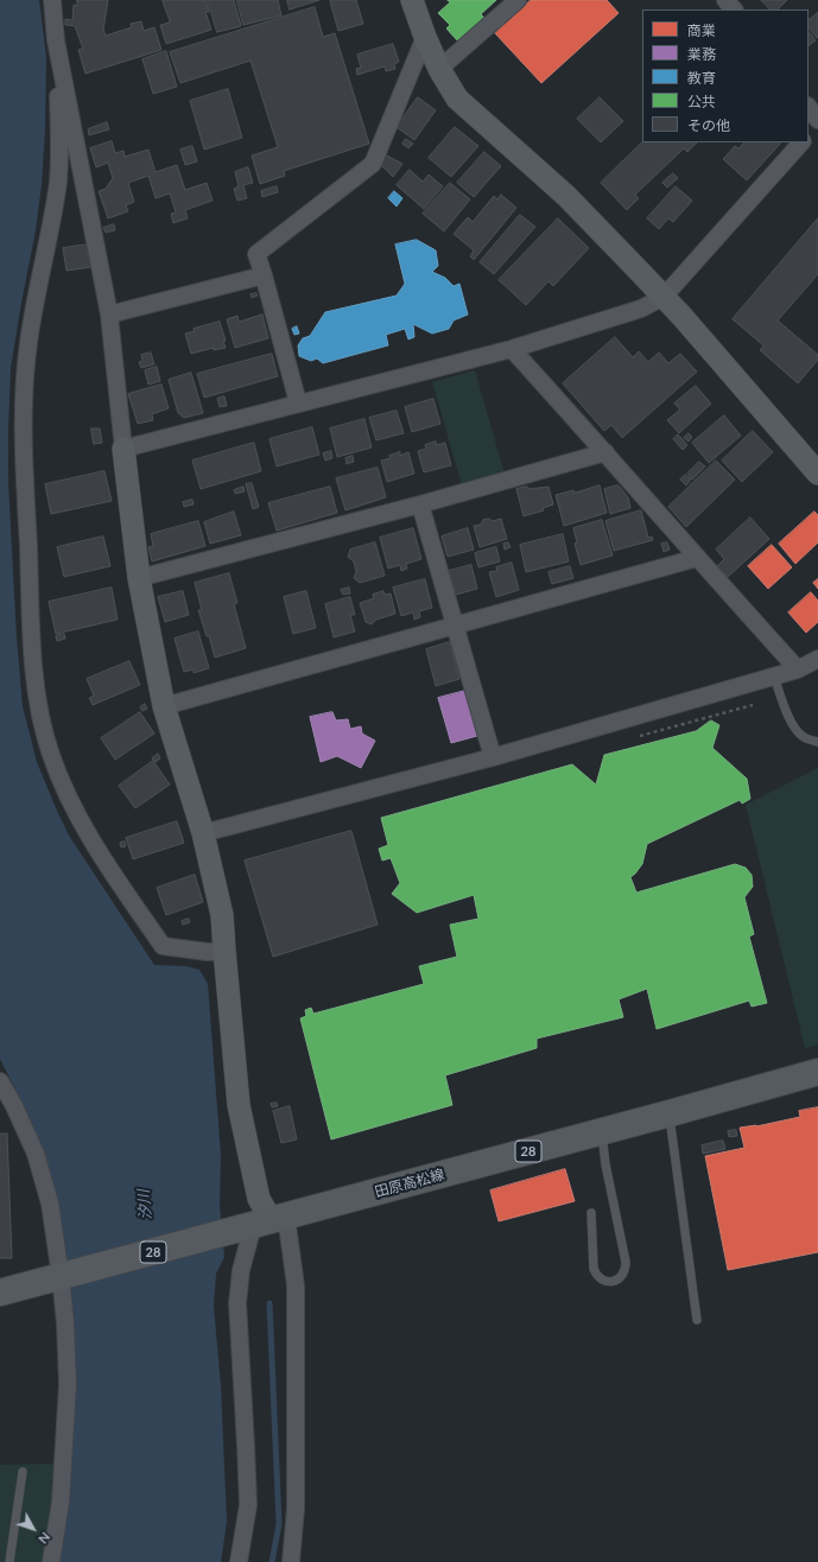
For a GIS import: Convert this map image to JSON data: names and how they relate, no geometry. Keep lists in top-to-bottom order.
{
  "streets": {
    "main road": ["28", "田原高松線"]
  },
  "water": ["汐川"],
  "legend": [
    "商業",
    "業務",
    "教育",
    "公共",
    "その他"
  ],
  "north": "bottom right"
}
